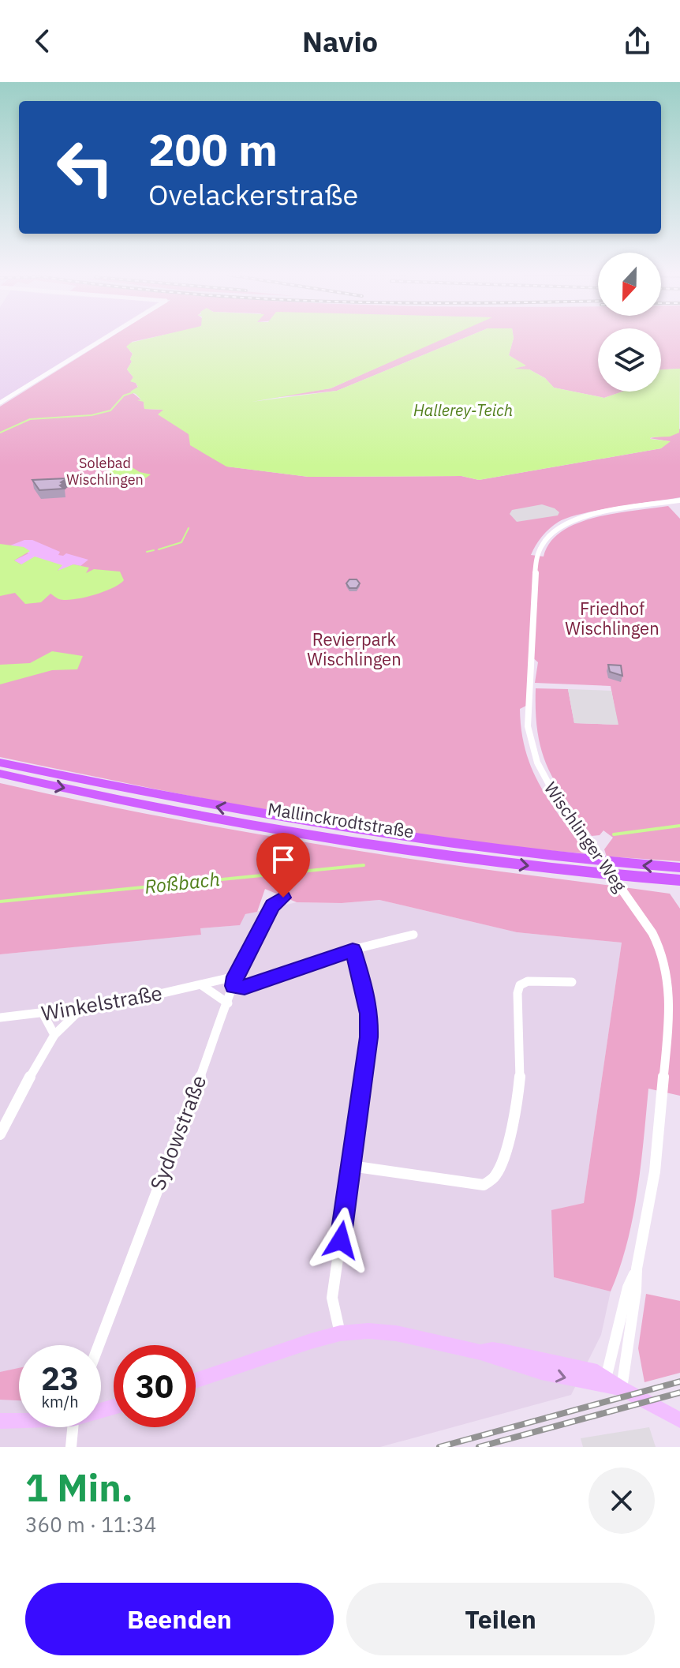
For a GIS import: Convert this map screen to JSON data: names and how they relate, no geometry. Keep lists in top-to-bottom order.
{
  "streets": {
    "highway": ["Mallinckrodtstraße"],
    "street": ["Wischlinger Weg", "Winkelstraße", "Sydowstraße"]
  },
  "crossings": [
    ["Winkelstraße", "Sydowstraße"]
  ],
  "water": ["Hallerey-Teich", "Roßbach"],
  "parks": ["Solebad Wischlingen", "Friedhof Wischlingen", "Revierpark Wischlingen"],
  "north": "bottom",
  "page": {
    "header": "Navio",
    "turn": ["200 m", "Ovelackerstraße"],
    "speed": "23 km/h",
    "limit": "30",
    "heading": ["1 Min.", "360 m · 11:34"],
    "buttons": ["Beenden", "Teilen"]
  }
}
